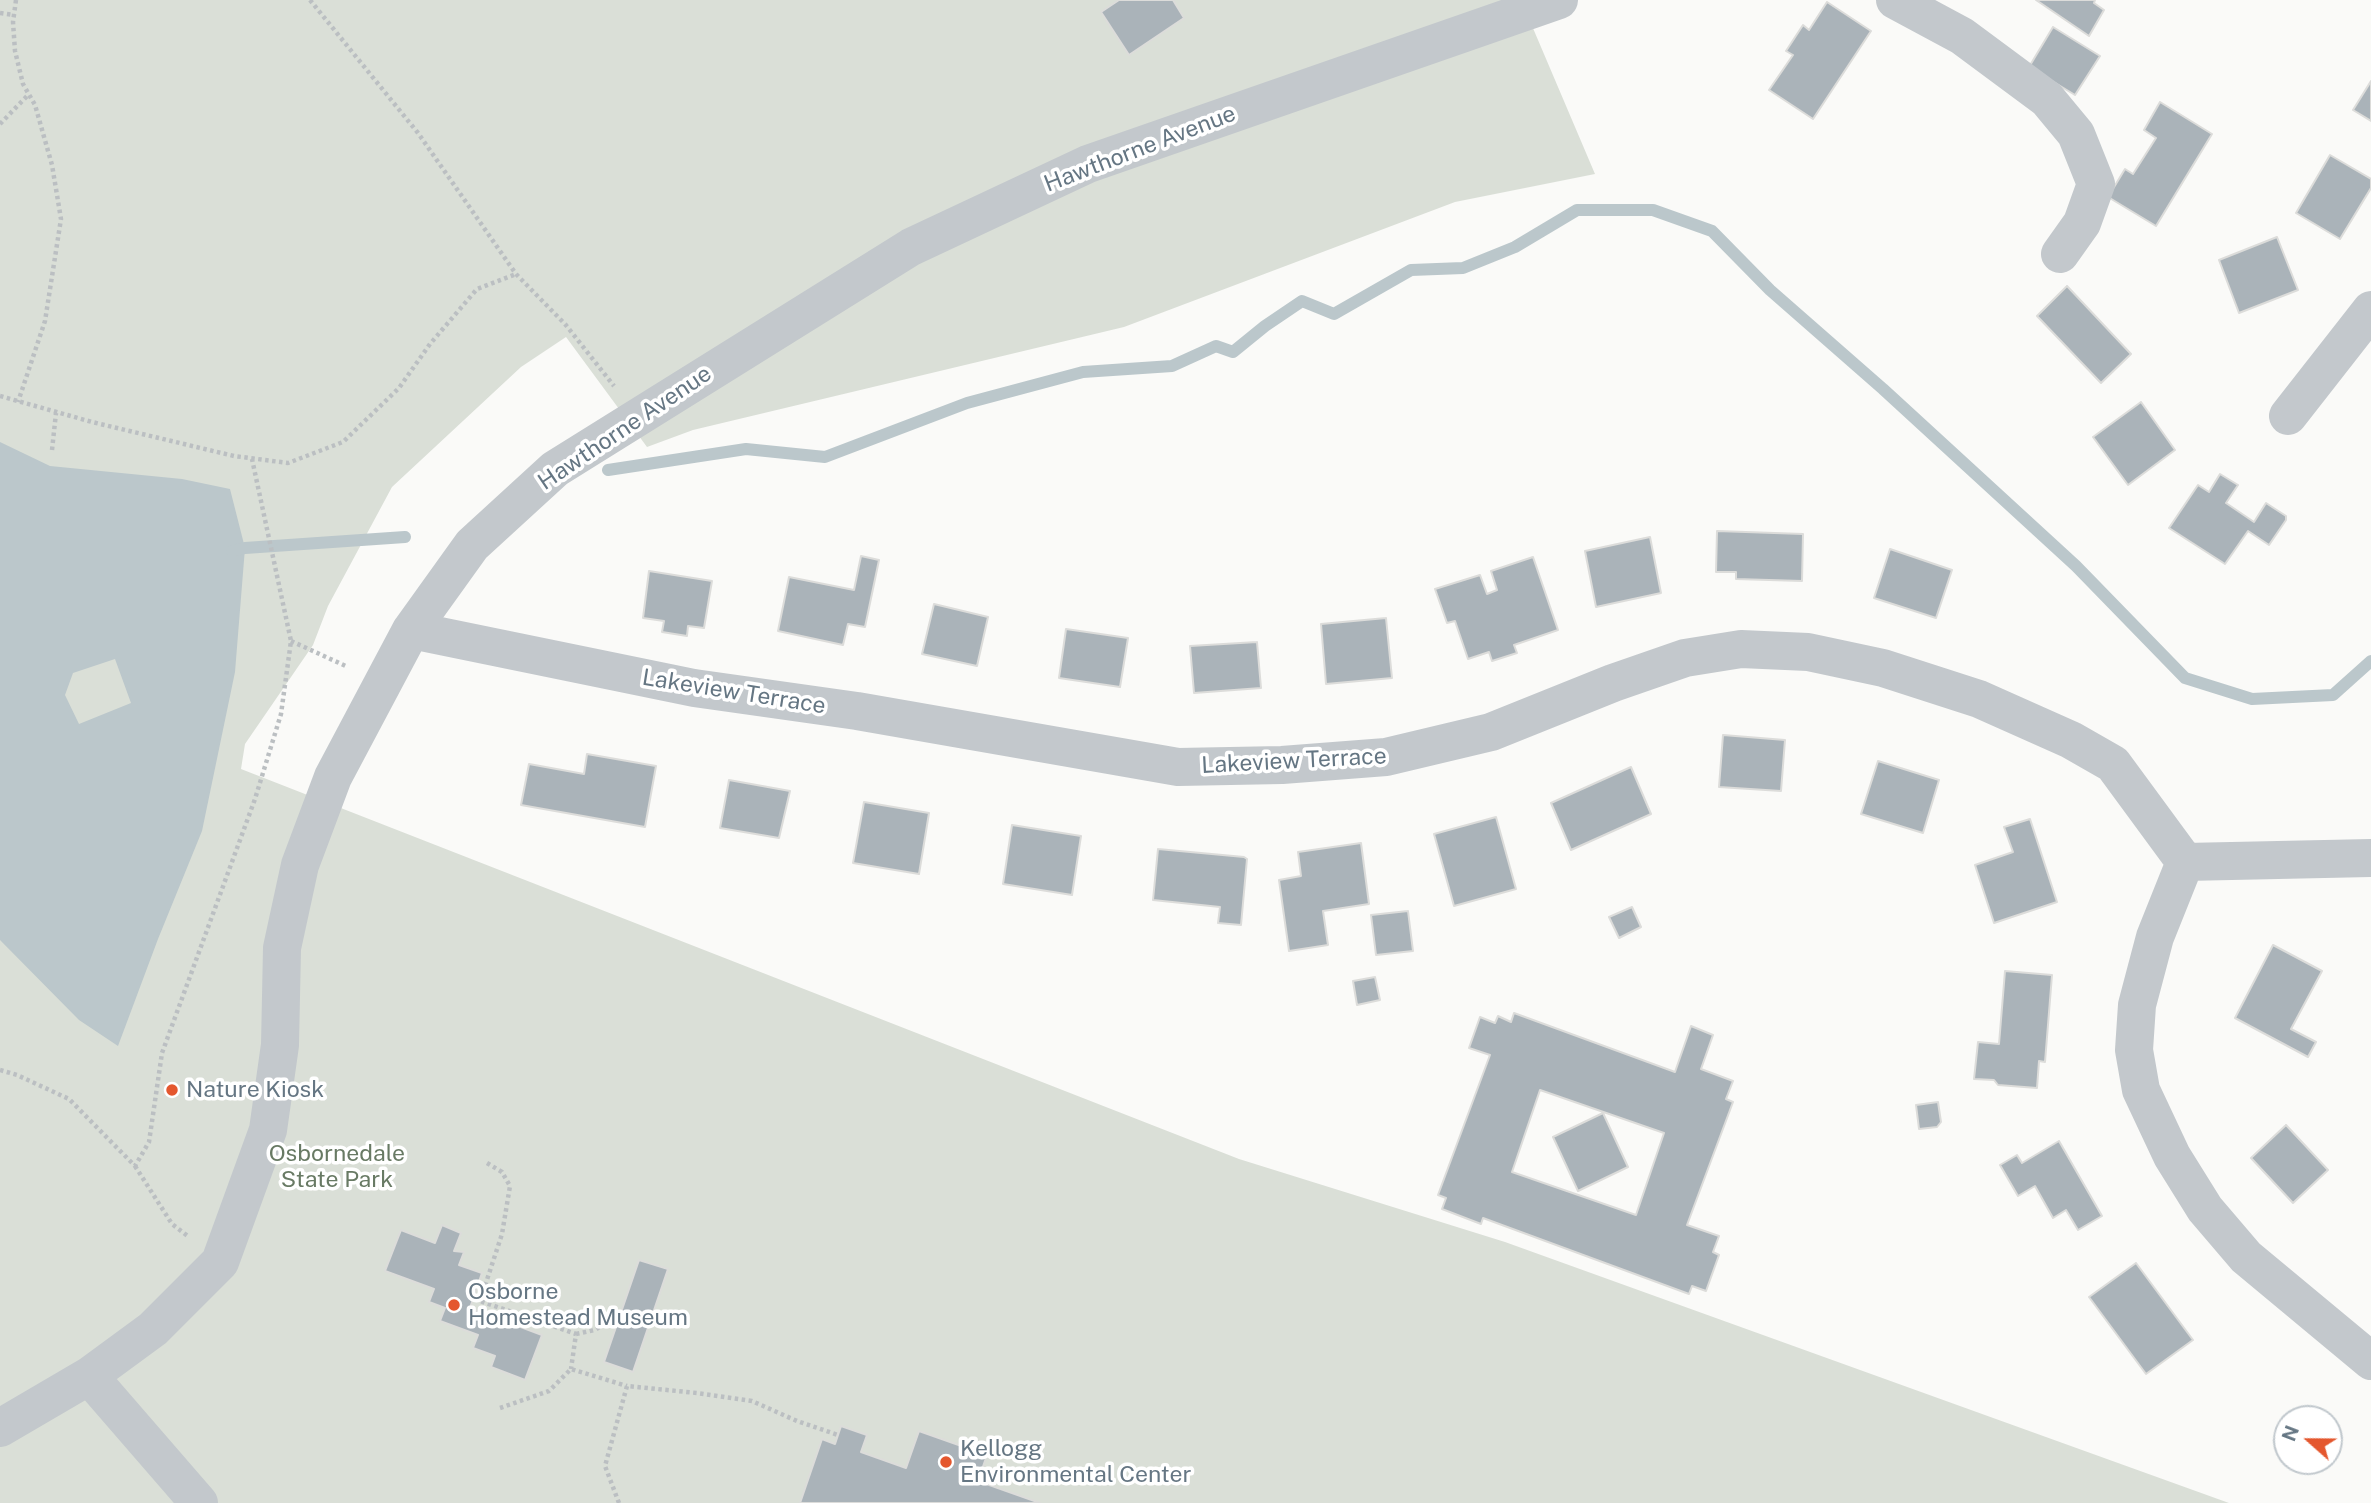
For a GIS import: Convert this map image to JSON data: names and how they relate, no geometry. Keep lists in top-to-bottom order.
{
  "streets": {
    "street": ["Hawthorne Avenue", "Lakeview Terrace"]
  },
  "crossings": [
    ["Hawthorne Avenue", "Lakeview Terrace"]
  ],
  "parks": ["Osbornedale State Park"],
  "places": ["Nature Kiosk", "Osborne Homestead Museum", "Kellogg Environmental Center"],
  "north": "left"
}
